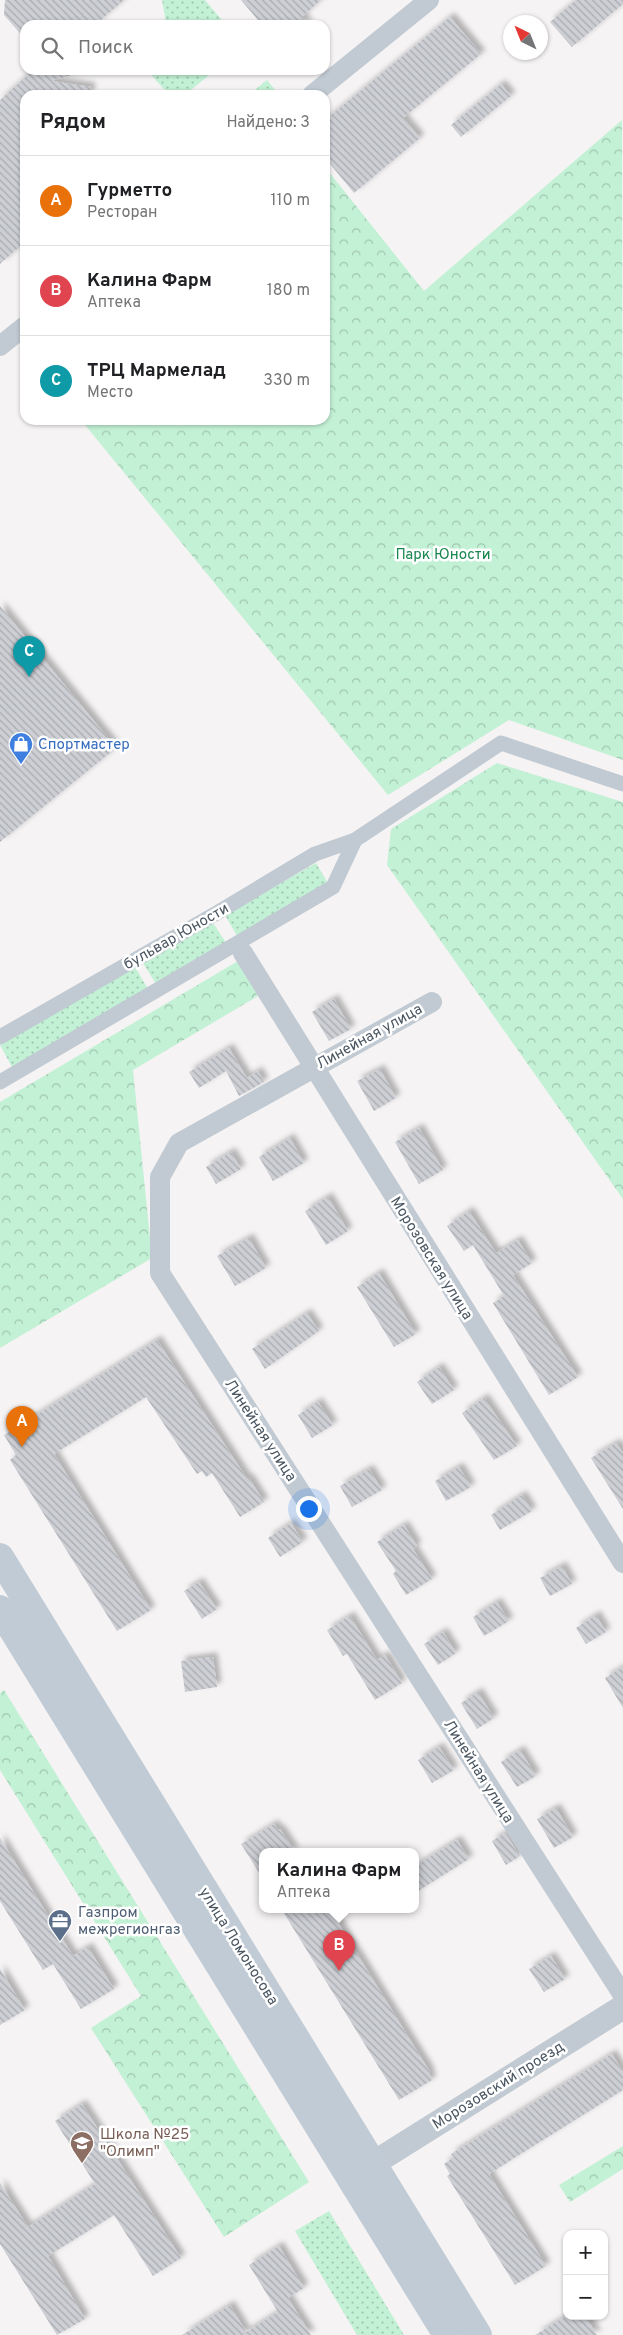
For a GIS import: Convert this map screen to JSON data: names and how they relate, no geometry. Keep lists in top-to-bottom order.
{
  "streets": {
    "main road": ["улица Ломоносова"],
    "street": [
      "бульвар Юности",
      "Линейная улица",
      "Морозовская улица",
      "Морозовский проезд"
    ]
  },
  "crossings": [
    ["Линейная улица", "Морозовская улица"],
    ["улица Ломоносова", "Морозовский проезд"]
  ],
  "parks": ["Парк Юности"],
  "places": {
    "shop": ["Спортмастер"],
    "office": ["Газпром межрегионгаз"],
    "school or university": ["Школа №25 \"Олимп\""]
  },
  "north": "top left",
  "page": {
    "search": "Поиск",
    "heading": ["Рядом", "Найдено: 3"],
    "list": [
      {
        "mark": "A",
        "name": "Гурметто",
        "note": "Ресторан",
        "value": "110 m"
      },
      {
        "mark": "B",
        "name": "Калина Фарм",
        "note": "Аптека",
        "value": "180 m"
      },
      {
        "mark": "C",
        "name": "ТРЦ Мармелад",
        "note": "Место",
        "value": "330 m"
      }
    ],
    "pins": ["C", "A", "B"],
    "popup": ["Калина Фарм", "Аптека"],
    "map_buttons": ["+", "−"]
  }
}
